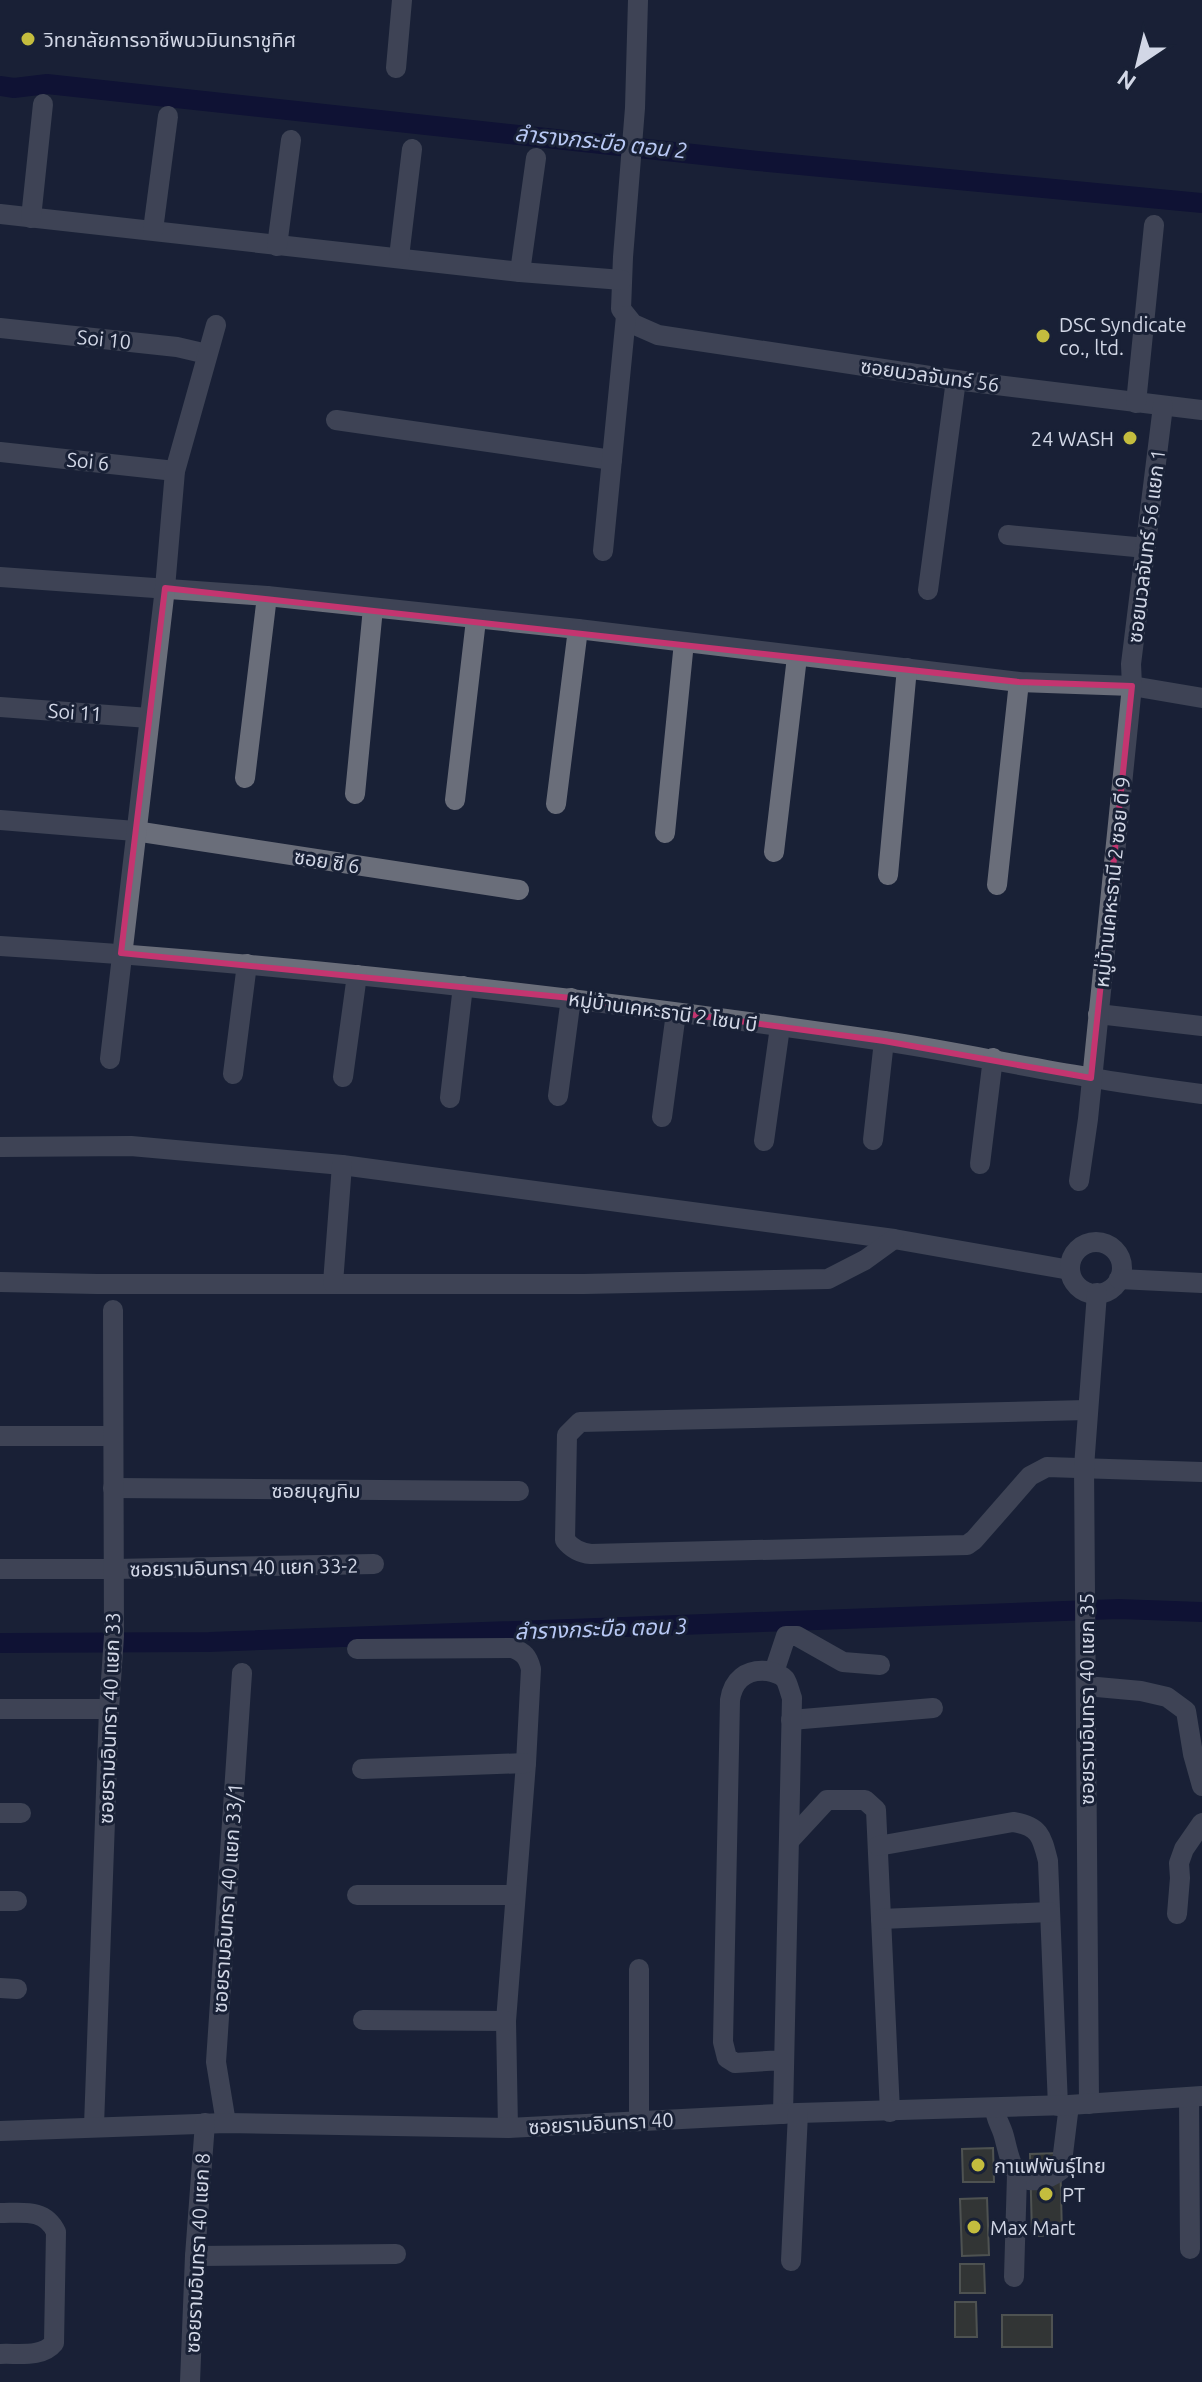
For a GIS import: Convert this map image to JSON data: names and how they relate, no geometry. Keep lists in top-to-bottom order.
{
  "streets": {
    "street": [
      "Soi 10",
      "ซอยนวลจันทร์ 56",
      "Soi 6",
      "ซอยนวลจันทร์ 56 แยก 1",
      "Soi 11",
      "ซอย ซี 6",
      "หมู่บ้านเคหะธานี 2 ซอย ดี 9",
      "หมู่บ้านเคหะธานี 2 โซน บี",
      "ซอยบุญทิม",
      "ซอยรามอินทรา 40 แยก 33-2",
      "ซอยรามอินทรา 40 แยก 35",
      "ซอยรามอินทรา 40 แยก 33",
      "ซอยรามอินทรา 40 แยก 33/1",
      "ซอยรามอินทรา 40",
      "ซอยรามอินทรา 40 แยก 8"
    ]
  },
  "crossings": [
    ["ซอยนวลจันทร์ 56", "ซอยนวลจันทร์ 56 แยก 1"],
    ["ซอยนวลจันทร์ 56 แยก 1", "หมู่บ้านเคหะธานี 2 ซอย ดี 9"],
    ["หมู่บ้านเคหะธานี 2 ซอย ดี 9", "หมู่บ้านเคหะธานี 2 โซน บี"],
    ["ซอยบุญทิม", "ซอยรามอินทรา 40 แยก 33"],
    ["ซอยรามอินทรา 40 แยก 33-2", "ซอยรามอินทรา 40 แยก 33"],
    ["ซอยรามอินทรา 40 แยก 35", "ซอยรามอินทรา 40"],
    ["ซอยรามอินทรา 40 แยก 33", "ซอยรามอินทรา 40"],
    ["ซอยรามอินทรา 40 แยก 33/1", "ซอยรามอินทรา 40"],
    ["ซอยรามอินทรา 40", "ซอยรามอินทรา 40 แยก 8"]
  ],
  "water": ["ลำรางกระบือ ตอน 2", "ลำรางกระบือ ตอน 3"],
  "places": [
    "วิทยาลัยการอาชีพนวมินทราชูทิศ",
    "DSC Syndicate co., ltd.",
    "24 WASH",
    "กาแฟพันธุ์ไทย",
    "PT",
    "Max Mart"
  ],
  "north": "bottom left"
}
